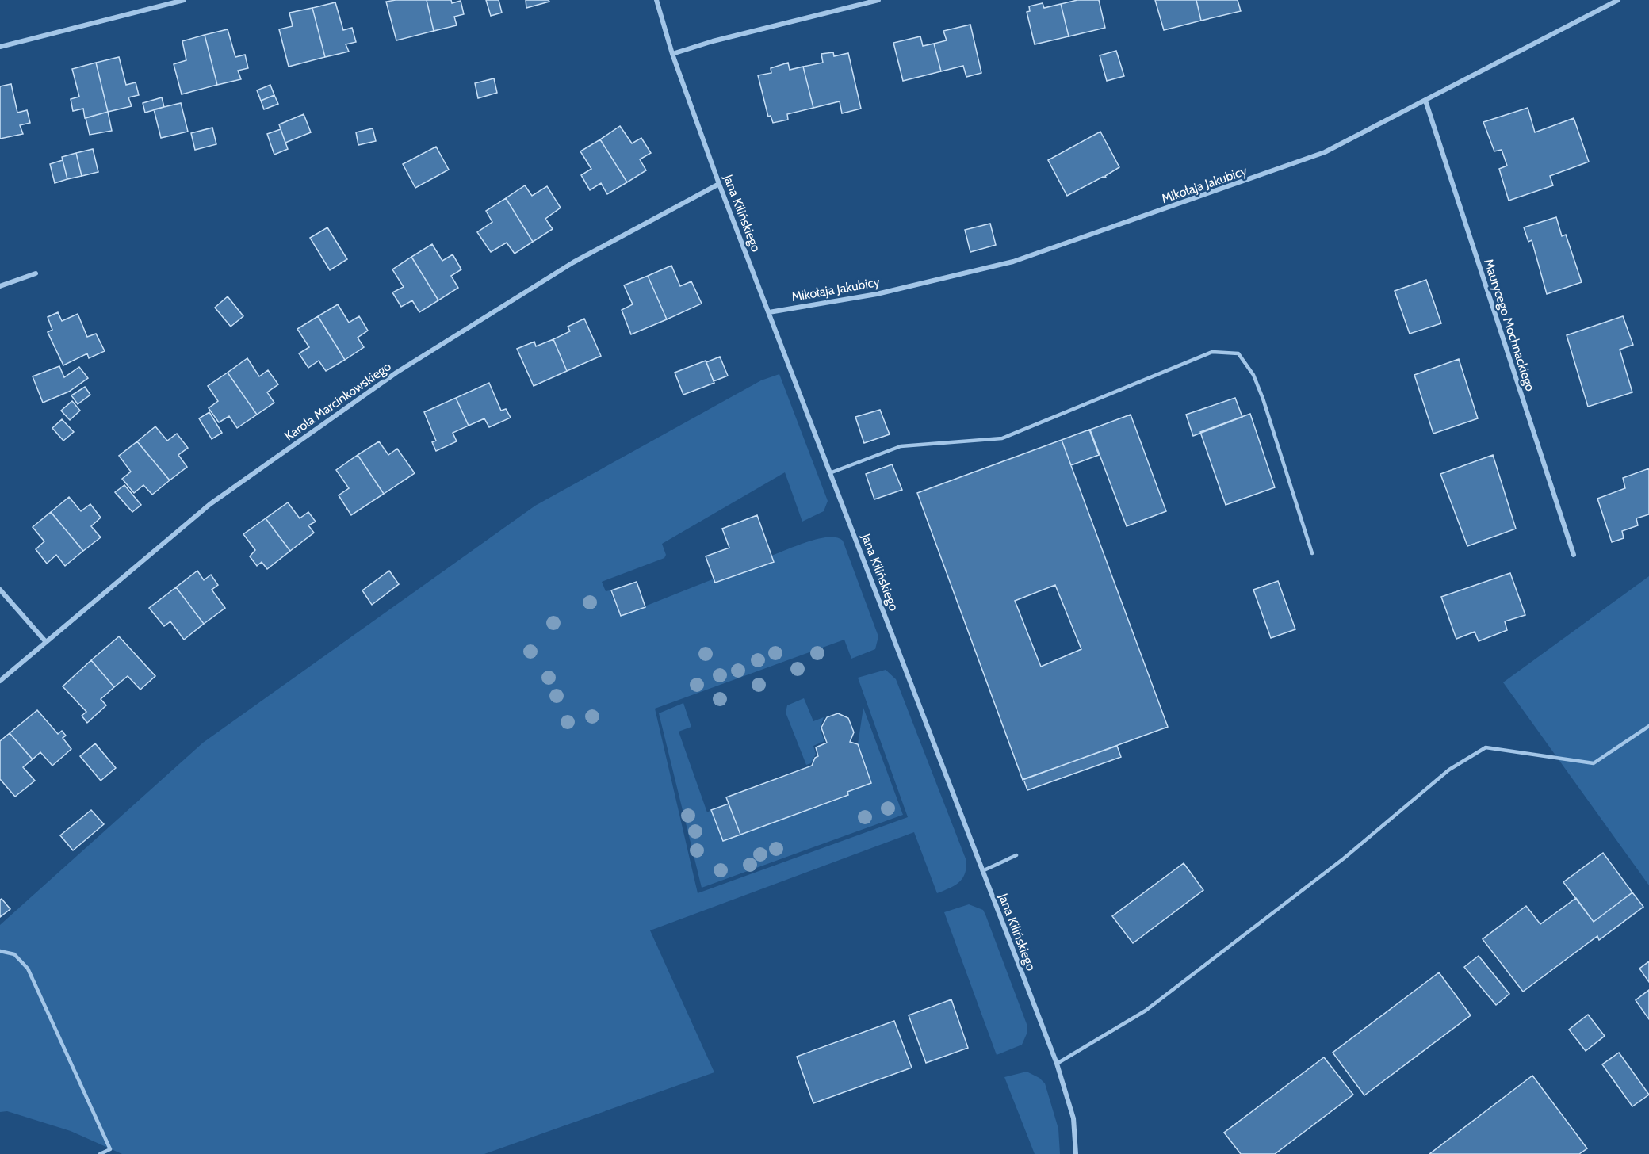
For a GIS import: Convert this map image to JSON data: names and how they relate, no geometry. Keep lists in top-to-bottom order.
{
  "streets": {
    "street": [
      "Mikołaja Jakubicy",
      "Jana Kilińskiego",
      "Maurycego Mochnackiego",
      "Karola Marcinkowskiego"
    ]
  },
  "crossings": [
    ["Mikołaja Jakubicy", "Jana Kilińskiego"],
    ["Mikołaja Jakubicy", "Maurycego Mochnackiego"],
    ["Jana Kilińskiego", "Karola Marcinkowskiego"]
  ]
}
